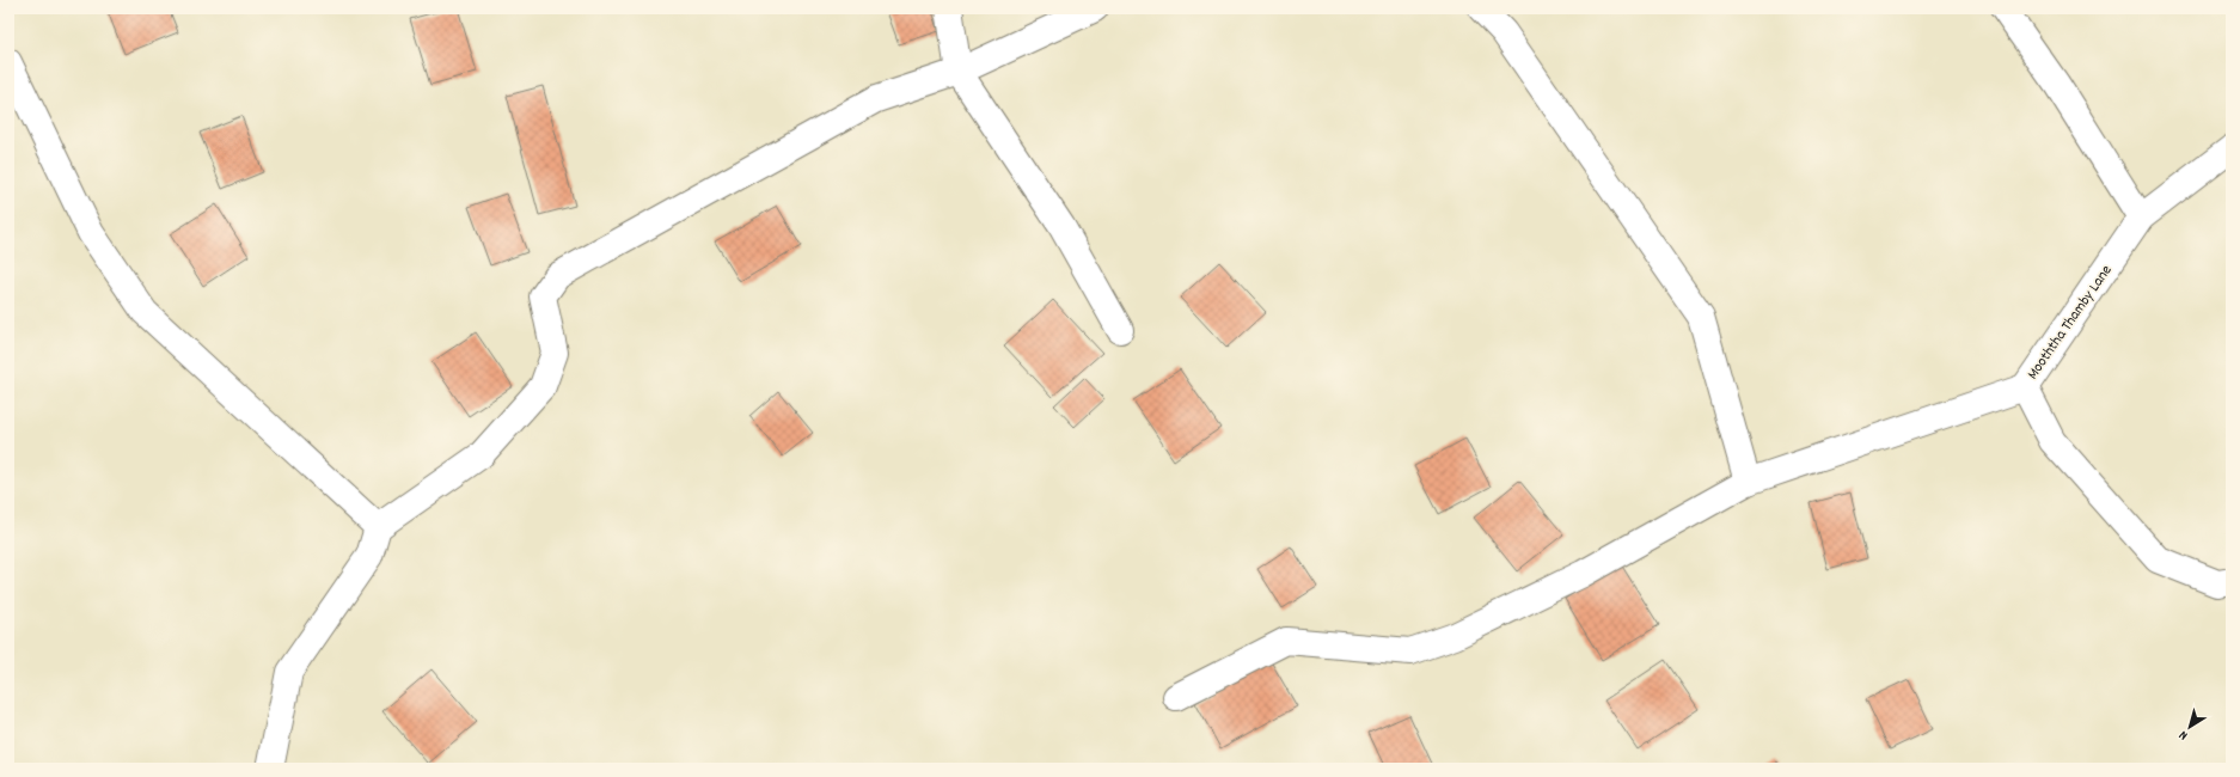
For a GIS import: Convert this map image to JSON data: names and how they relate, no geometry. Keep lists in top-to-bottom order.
{
  "streets": {
    "street": ["Mooththa Thamby Lane"]
  },
  "north": "bottom left"
}
